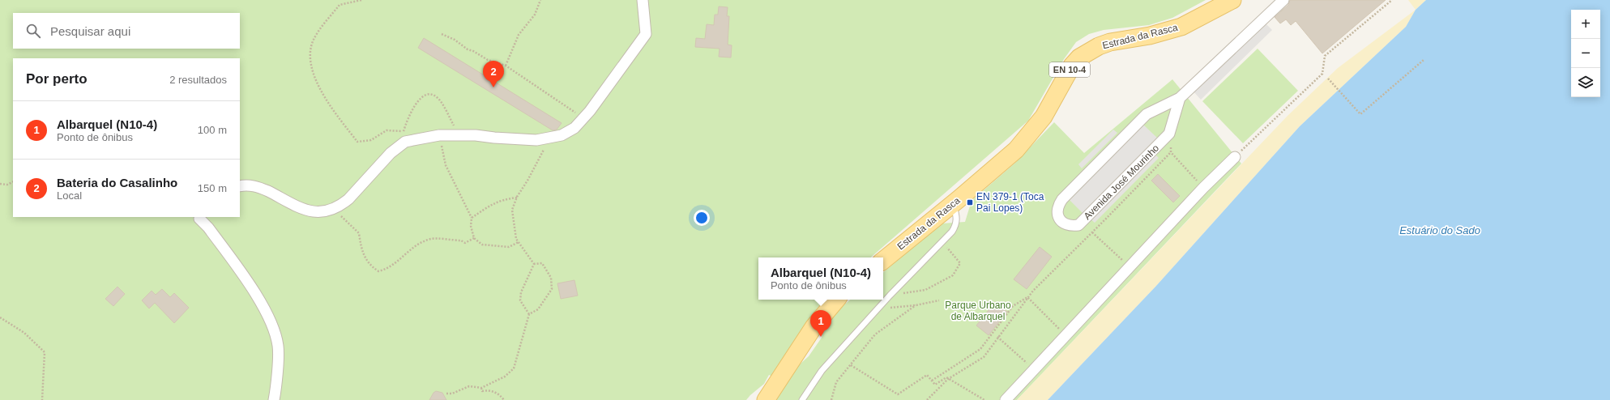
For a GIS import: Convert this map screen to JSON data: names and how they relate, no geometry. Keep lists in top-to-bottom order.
{
  "streets": {
    "main road": ["Estrada da Rasca", "EN 10-4"],
    "street": ["Avenida José Mourinho"]
  },
  "water": ["Estuário do Sado"],
  "parks": ["Parque Urbano de Albarquel"],
  "places": {
    "transit": ["EN 379-1 (Toca Pai Lopes)"]
  },
  "page": {
    "map_buttons": ["+", "−"],
    "search": "Pesquisar aqui",
    "heading": ["Por perto", "2 resultados"],
    "pins": ["2", "1"],
    "list": [
      {
        "mark": "1",
        "name": "Albarquel (N10-4)",
        "note": "Ponto de ônibus",
        "value": "100 m"
      },
      {
        "mark": "2",
        "name": "Bateria do Casalinho",
        "note": "Local",
        "value": "150 m"
      }
    ],
    "popup": ["Albarquel (N10-4)", "Ponto de ônibus"]
  }
}
